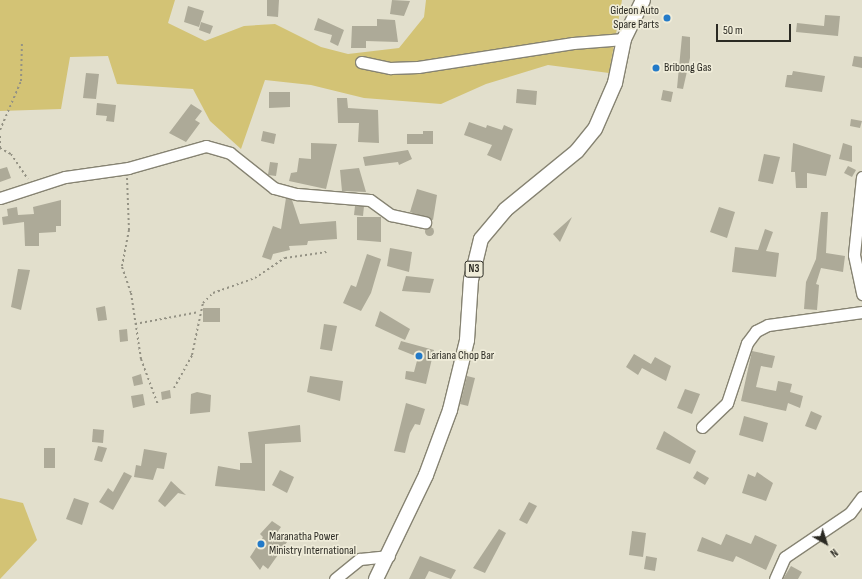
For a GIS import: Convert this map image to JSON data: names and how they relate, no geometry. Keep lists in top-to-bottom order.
{
  "streets": {
    "main road": ["N3"]
  },
  "places": [
    "Gideon Auto Spare Parts",
    "Bribong Gas",
    "Lariana Chop Bar",
    "Maranatha Power Ministry International"
  ],
  "scale_bar": "50 m",
  "north": "bottom right"
}
